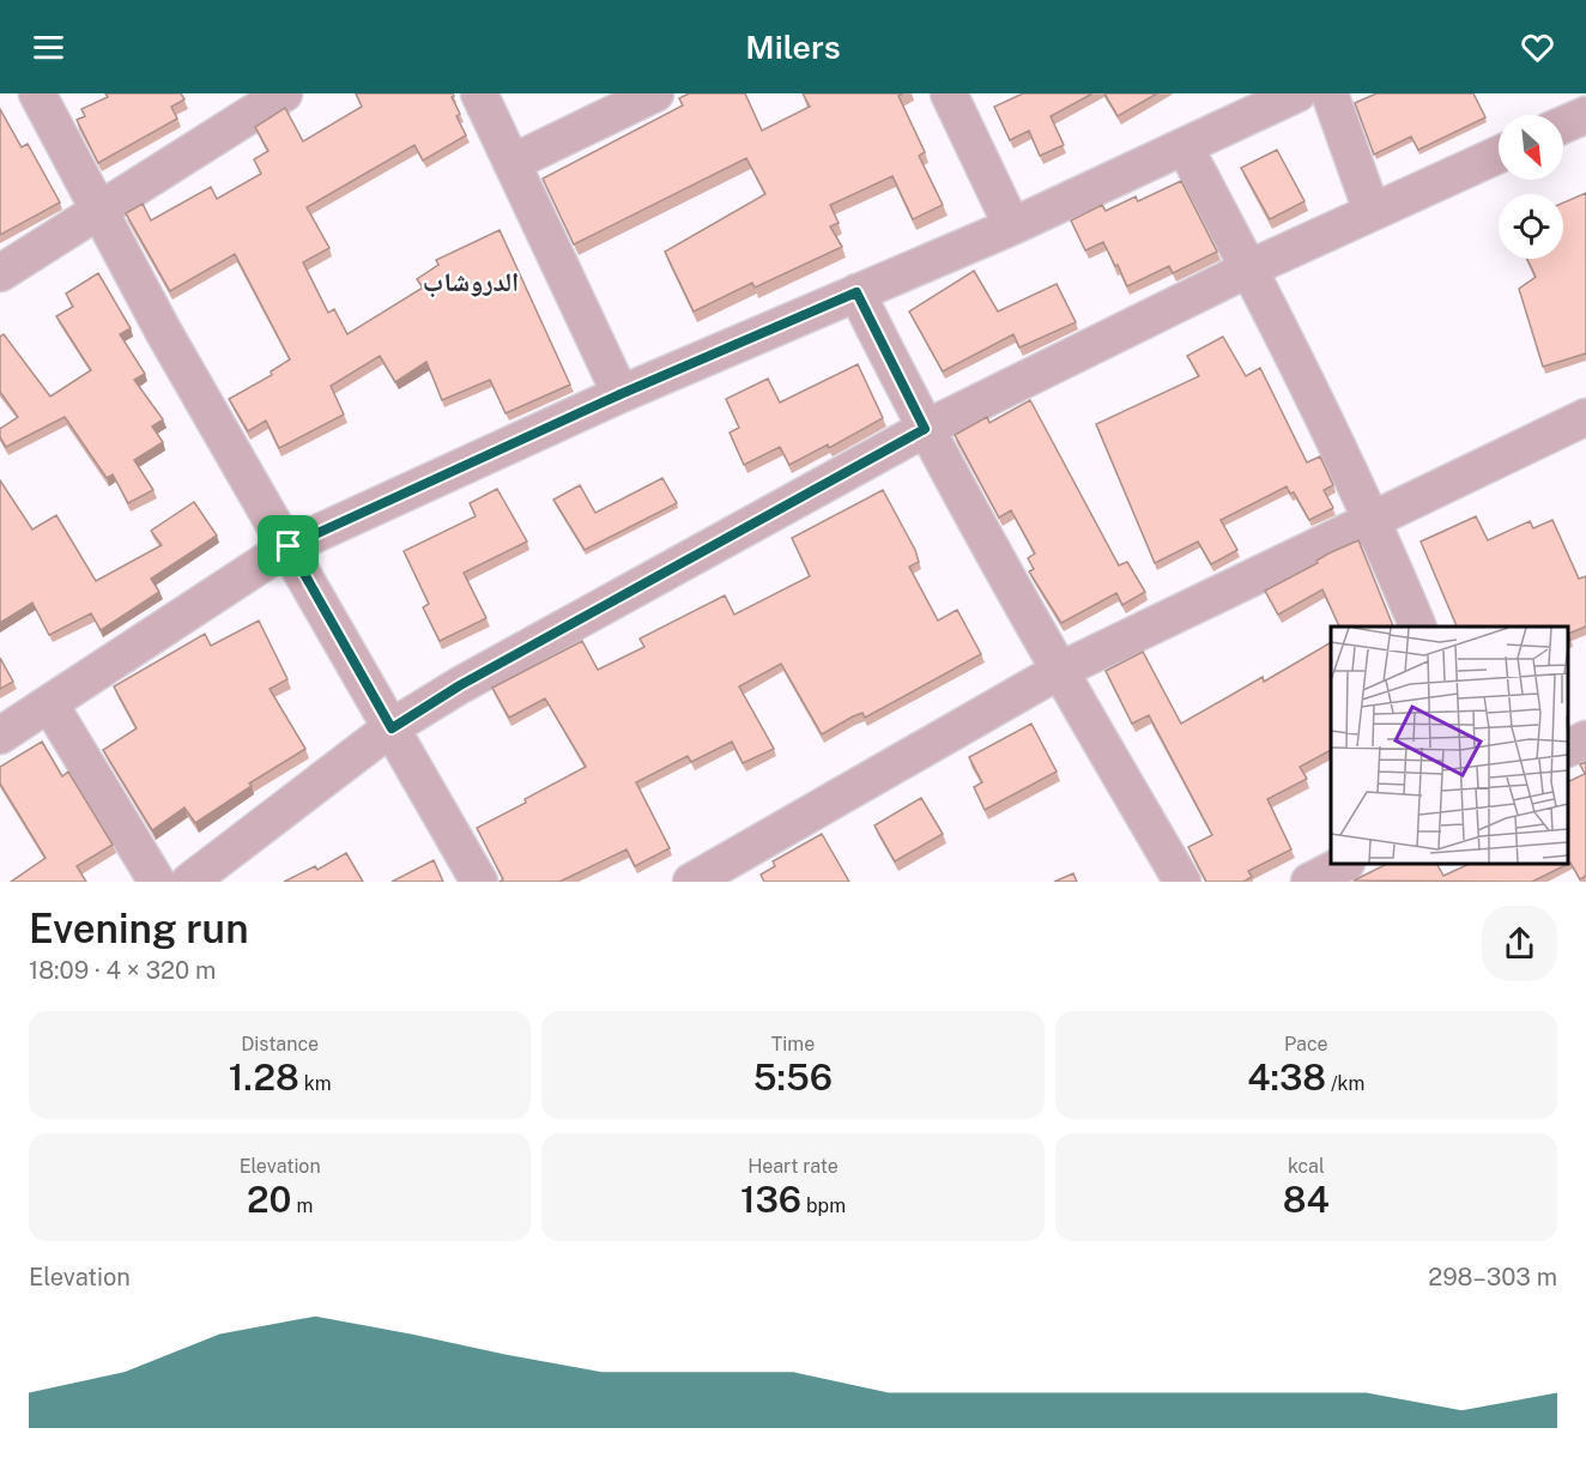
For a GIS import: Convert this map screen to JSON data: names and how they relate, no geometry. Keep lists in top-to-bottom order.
{
  "districts": ["الدروشاب"],
  "north": "bottom right",
  "page": {
    "header": "Milers",
    "heading": ["Evening run", "18:09 · 4 × 320 m"],
    "stats": [
      ["Distance", "1.28 km"],
      ["Time", "5:56"],
      ["Pace", "4:38 /km"],
      ["Elevation", "20 m"],
      ["Heart rate", "136 bpm"],
      ["kcal", "84"]
    ],
    "chart": ["Elevation", "298–303 m"]
  }
}
